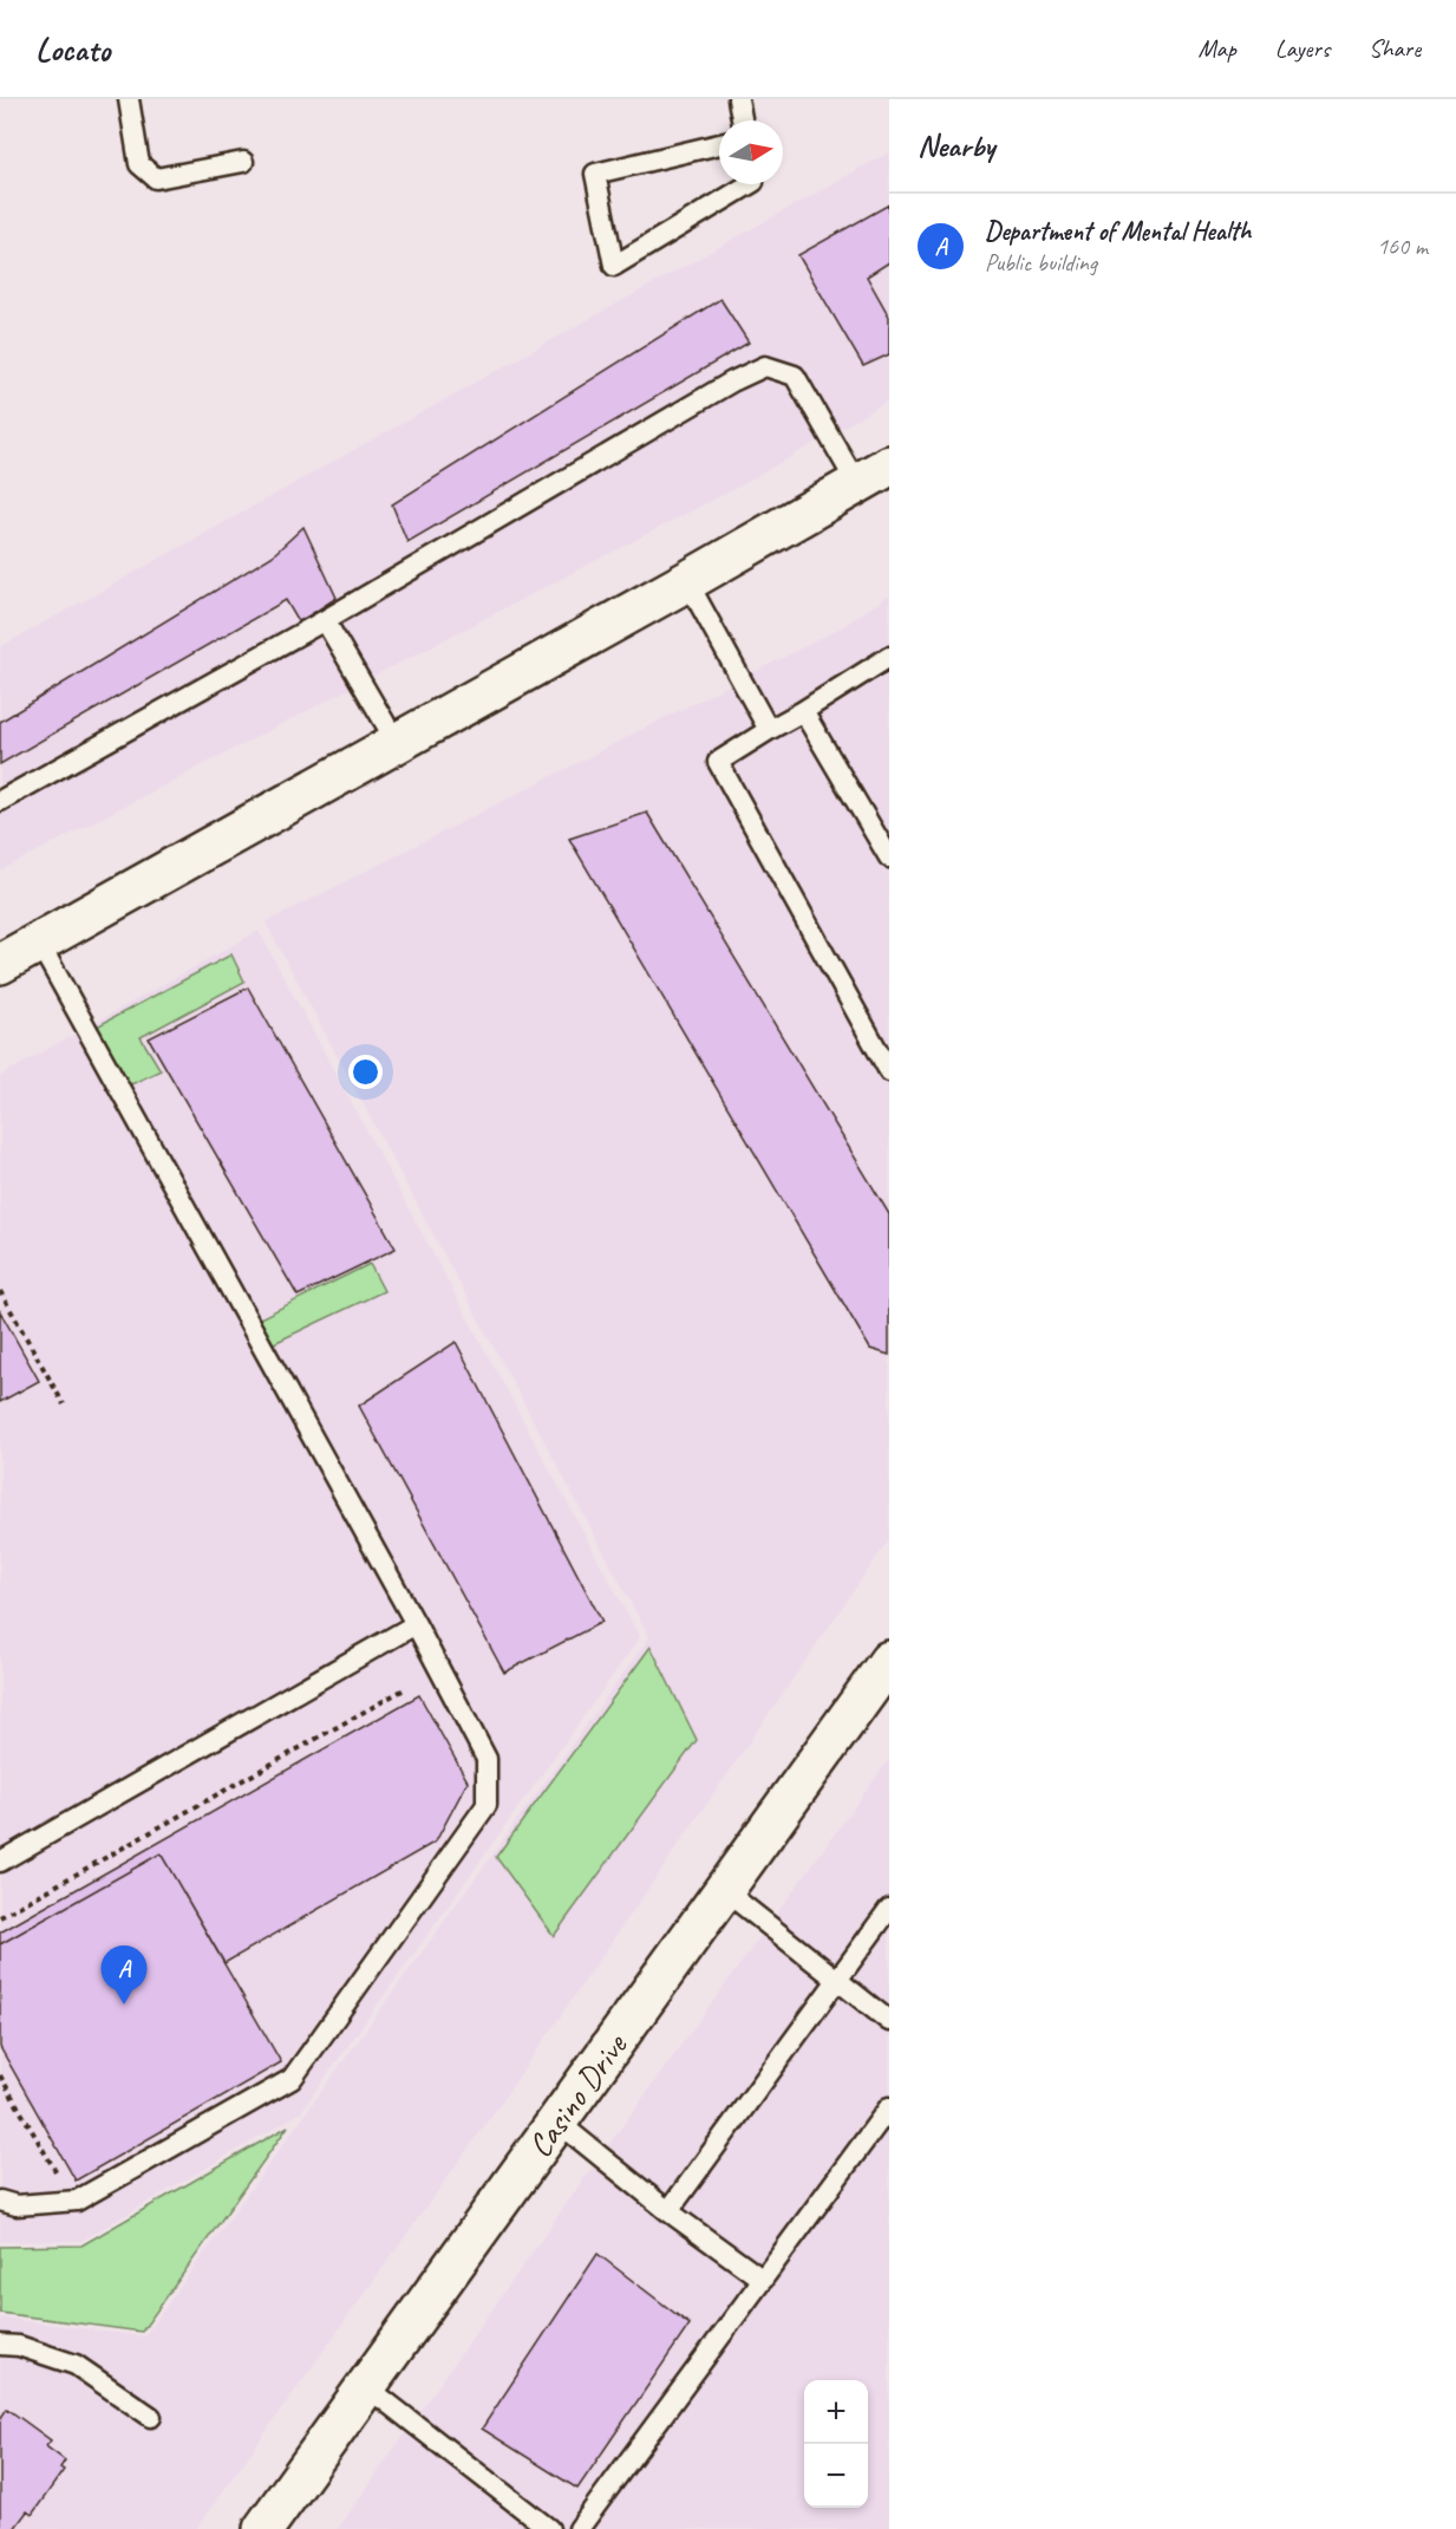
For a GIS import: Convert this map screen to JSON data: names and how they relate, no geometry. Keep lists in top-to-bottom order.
{
  "streets": {
    "street": ["Casino Drive"]
  },
  "north": "right",
  "page": {
    "header": "Locato",
    "nav": ["Map", "Layers", "Share"],
    "heading": "Nearby",
    "list": [
      {
        "mark": "A",
        "name": "Department of Mental Health",
        "note": "Public building",
        "value": "160 m"
      }
    ],
    "pins": "A",
    "map_buttons": ["+", "−"]
  }
}
